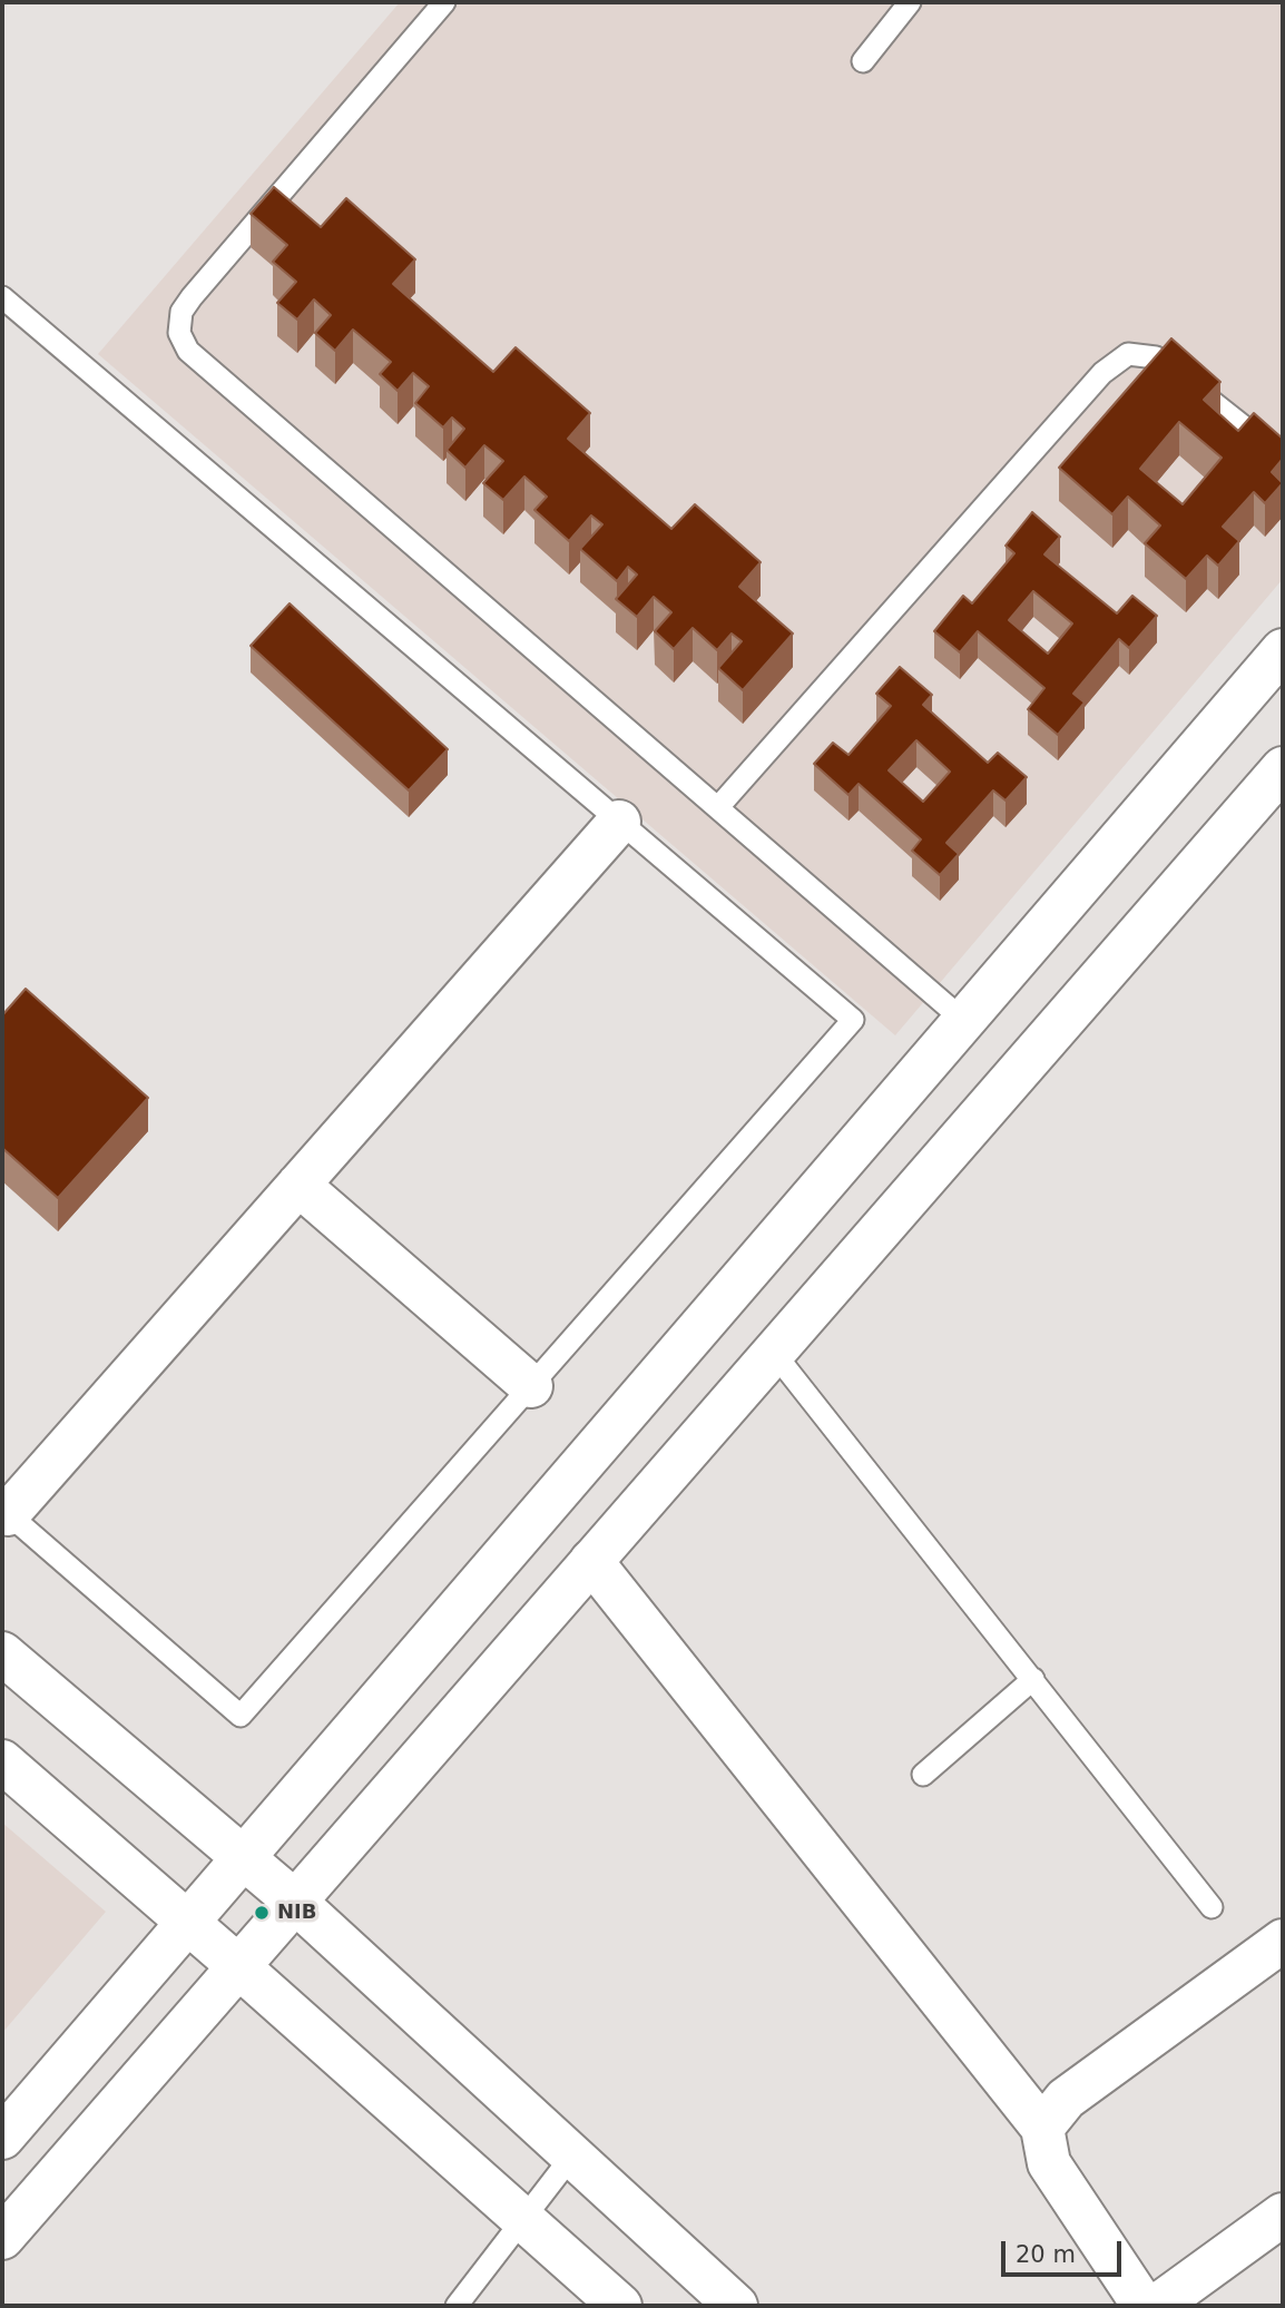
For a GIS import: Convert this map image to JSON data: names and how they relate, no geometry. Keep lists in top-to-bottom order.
{
  "places": ["NIB"],
  "scale_bar": "20 m"
}
